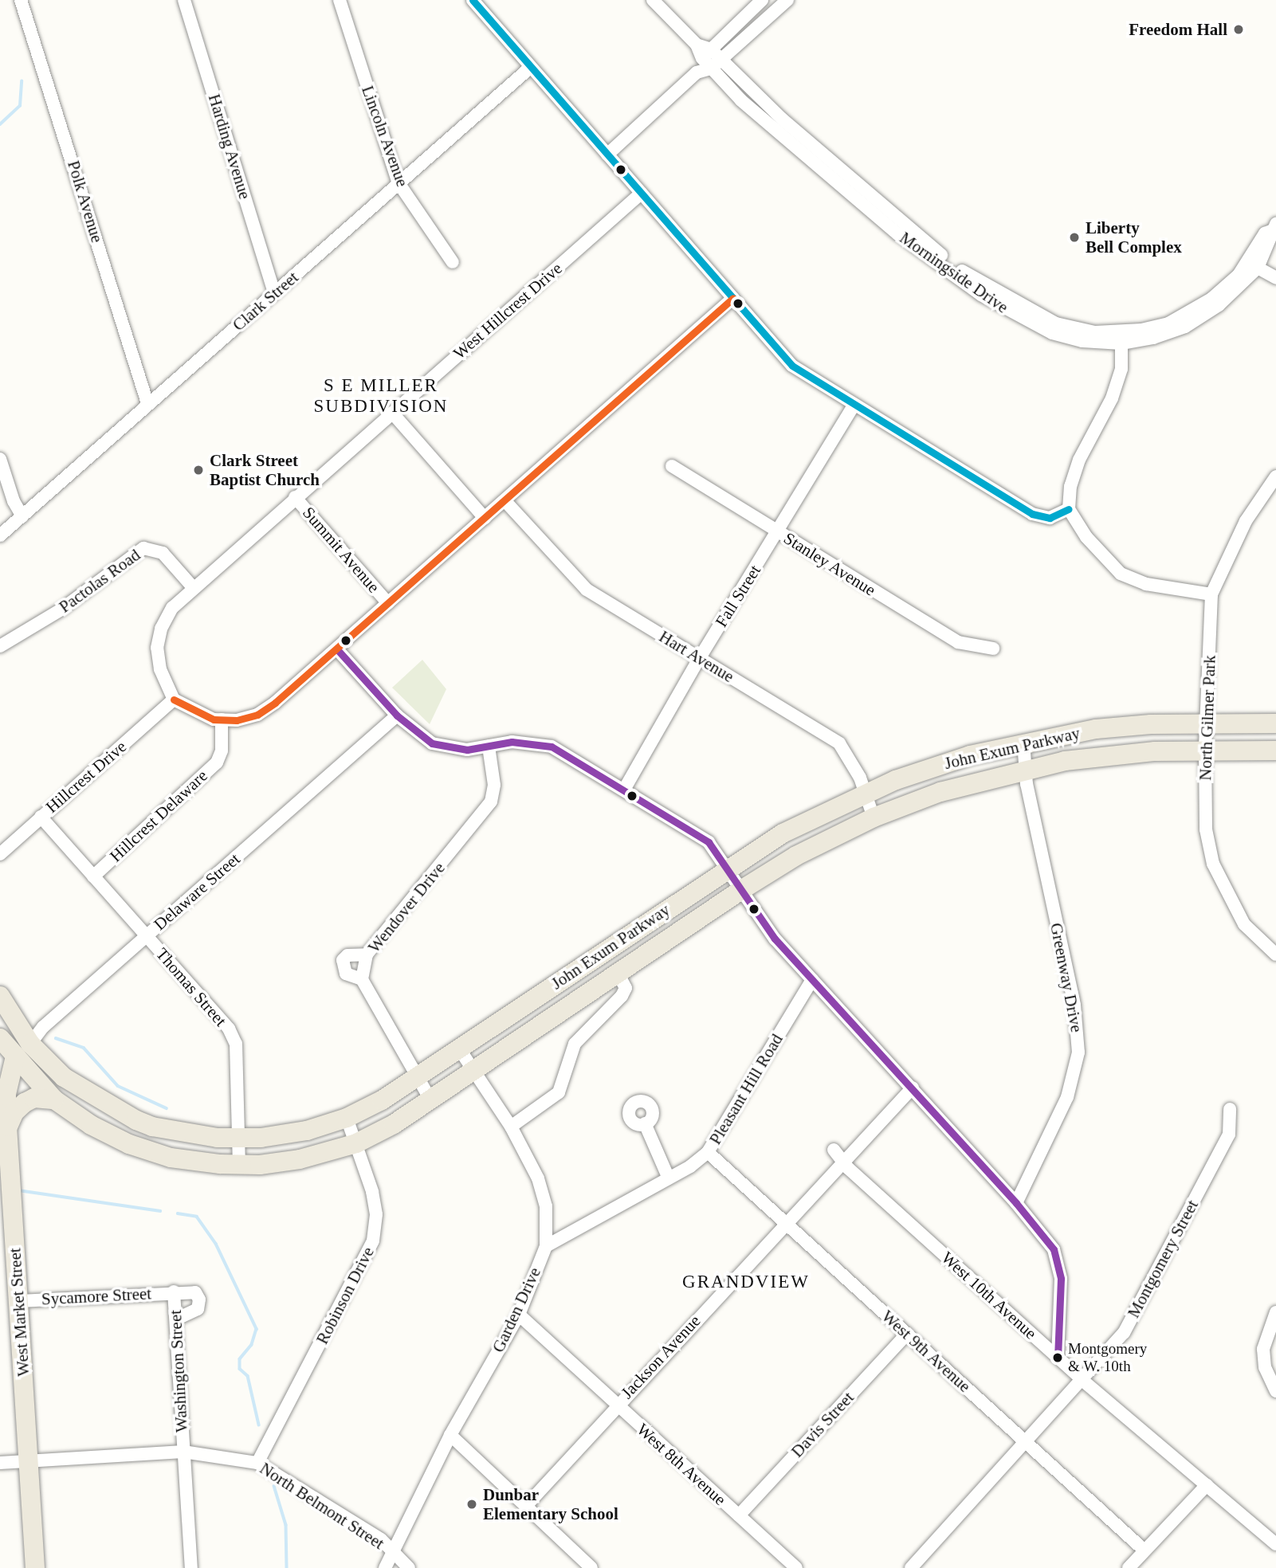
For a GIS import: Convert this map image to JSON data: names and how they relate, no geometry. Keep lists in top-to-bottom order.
{
  "streets": {
    "main road": ["John Exum Parkway", "Delaware Street", "West Market Street"],
    "street": [
      "Lincoln Avenue",
      "Harding Avenue",
      "Polk Avenue",
      "Morningside Drive",
      "Clark Street",
      "West Hillcrest Drive",
      "Summit Avenue",
      "Stanley Avenue",
      "Pactolas Road",
      "Fall Street",
      "Hart Avenue",
      "North Gilmer Park",
      "Hillcrest Drive",
      "Hillcrest Delaware",
      "Wendover Drive",
      "Greenway Drive",
      "Thomas Street",
      "Pleasant Hill Road",
      "Montgomery Street",
      "Robinson Drive",
      "West 10th Avenue",
      "Sycamore Street",
      "Garden Drive",
      "West 9th Avenue",
      "Jackson Avenue",
      "Washington Street",
      "Davis Street",
      "West 8th Avenue",
      "North Belmont Street"
    ]
  },
  "crossings": [
    ["Lincoln Avenue", "Clark Street"],
    ["Harding Avenue", "Clark Street"],
    ["Polk Avenue", "Clark Street"],
    ["West Hillcrest Drive", "Summit Avenue"],
    ["West Hillcrest Drive", "Pactolas Road"],
    ["West Hillcrest Drive", "Hillcrest Drive"],
    ["Stanley Avenue", "Fall Street"],
    ["Fall Street", "Hart Avenue"],
    ["Hart Avenue", "John Exum Parkway"],
    ["North Gilmer Park", "John Exum Parkway"],
    ["John Exum Parkway", "Delaware Street"],
    ["John Exum Parkway", "Greenway Drive"],
    ["John Exum Parkway", "Thomas Street"],
    ["John Exum Parkway", "Robinson Drive"],
    ["John Exum Parkway", "Garden Drive"],
    ["John Exum Parkway", "West Market Street"],
    ["Hillcrest Drive", "Thomas Street"],
    ["Hillcrest Delaware", "Thomas Street"],
    ["Delaware Street", "Thomas Street"],
    ["Delaware Street", "West Market Street"],
    ["Pleasant Hill Road", "Garden Drive"],
    ["Pleasant Hill Road", "West 9th Avenue"],
    ["Montgomery Street", "West 10th Avenue"],
    ["Montgomery Street", "West 9th Avenue"],
    ["Robinson Drive", "North Belmont Street"],
    ["West 10th Avenue", "Jackson Avenue"],
    ["Sycamore Street", "West Market Street"],
    ["Sycamore Street", "Washington Street"],
    ["Garden Drive", "West 8th Avenue"],
    ["Garden Drive", "North Belmont Street"],
    ["West Market Street", "North Belmont Street"],
    ["West 9th Avenue", "Jackson Avenue"],
    ["West 9th Avenue", "Davis Street"],
    ["Jackson Avenue", "West 8th Avenue"],
    ["Washington Street", "North Belmont Street"],
    ["Davis Street", "West 8th Avenue"]
  ],
  "districts": ["S E MILLER SUBDIVISION", "GRANDVIEW"],
  "places": [
    "Freedom Hall",
    "Liberty Bell Complex",
    "Clark Street Baptist Church",
    "Montgomery & W. 10th",
    "Dunbar Elementary School"
  ]
}
